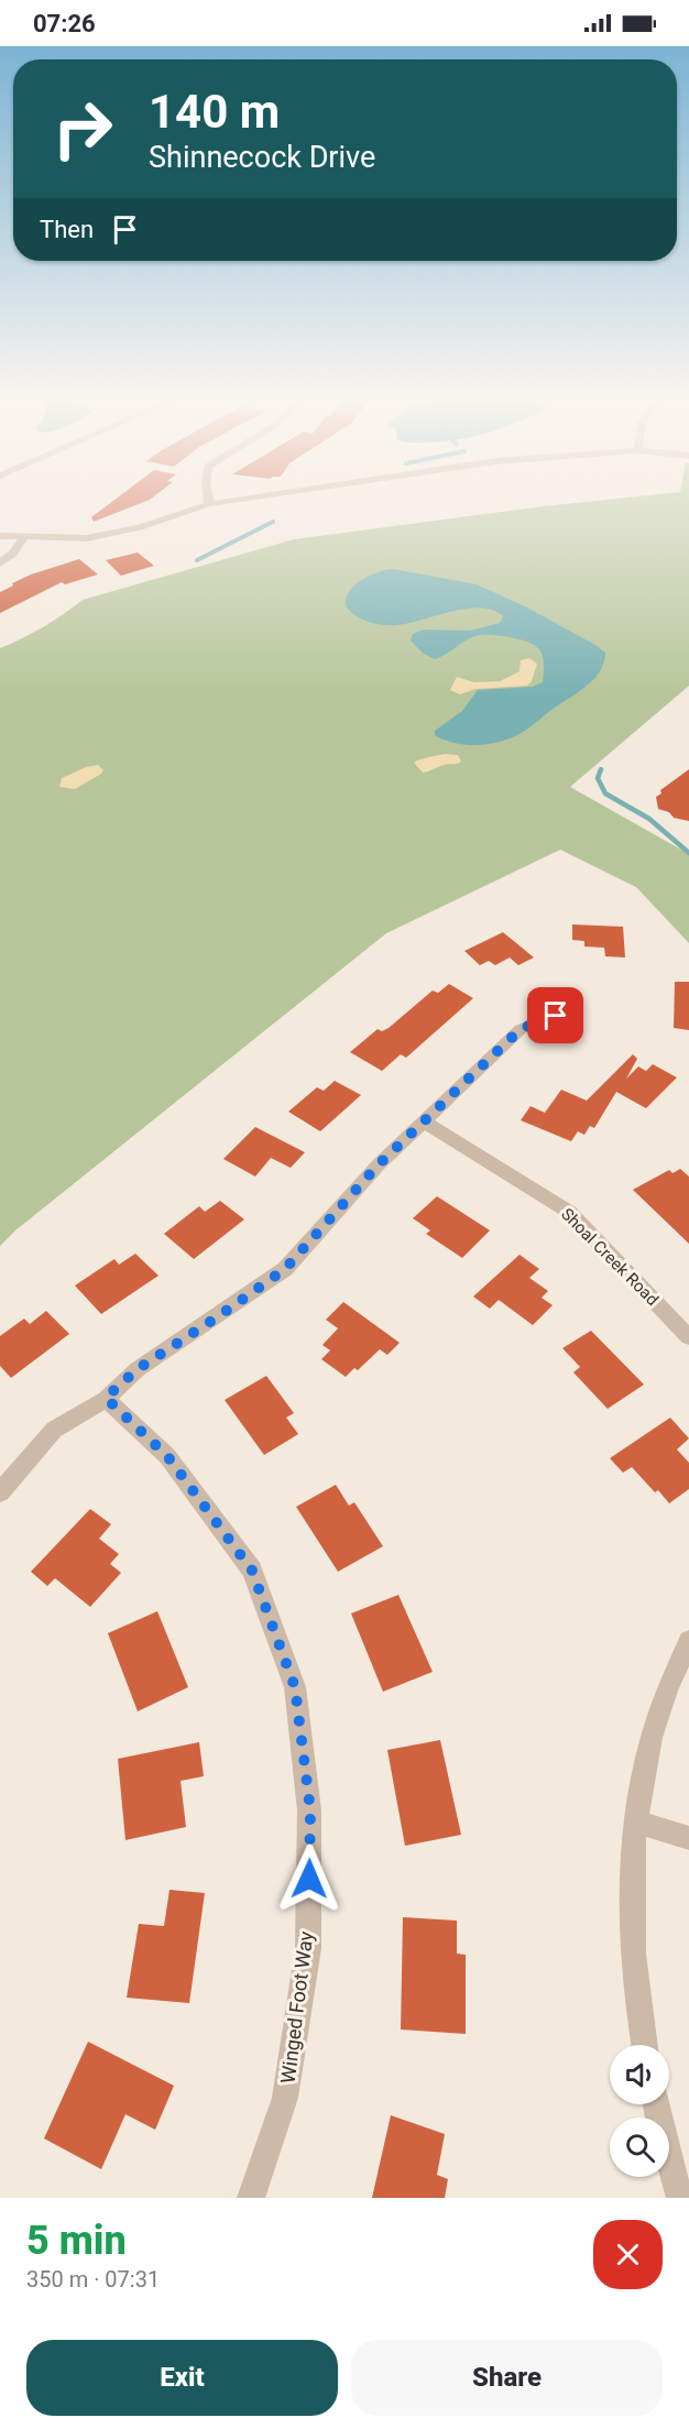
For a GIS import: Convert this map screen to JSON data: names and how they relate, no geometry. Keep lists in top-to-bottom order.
{
  "streets": {
    "street": ["Shoal Creek Road", "Winged Foot Way"]
  },
  "page": {
    "status": "07:26",
    "turn": ["140 m", "Shinnecock Drive"],
    "then": "Then",
    "heading": ["5 min", "350 m · 07:31"],
    "buttons": ["Exit", "Share"]
  }
}
